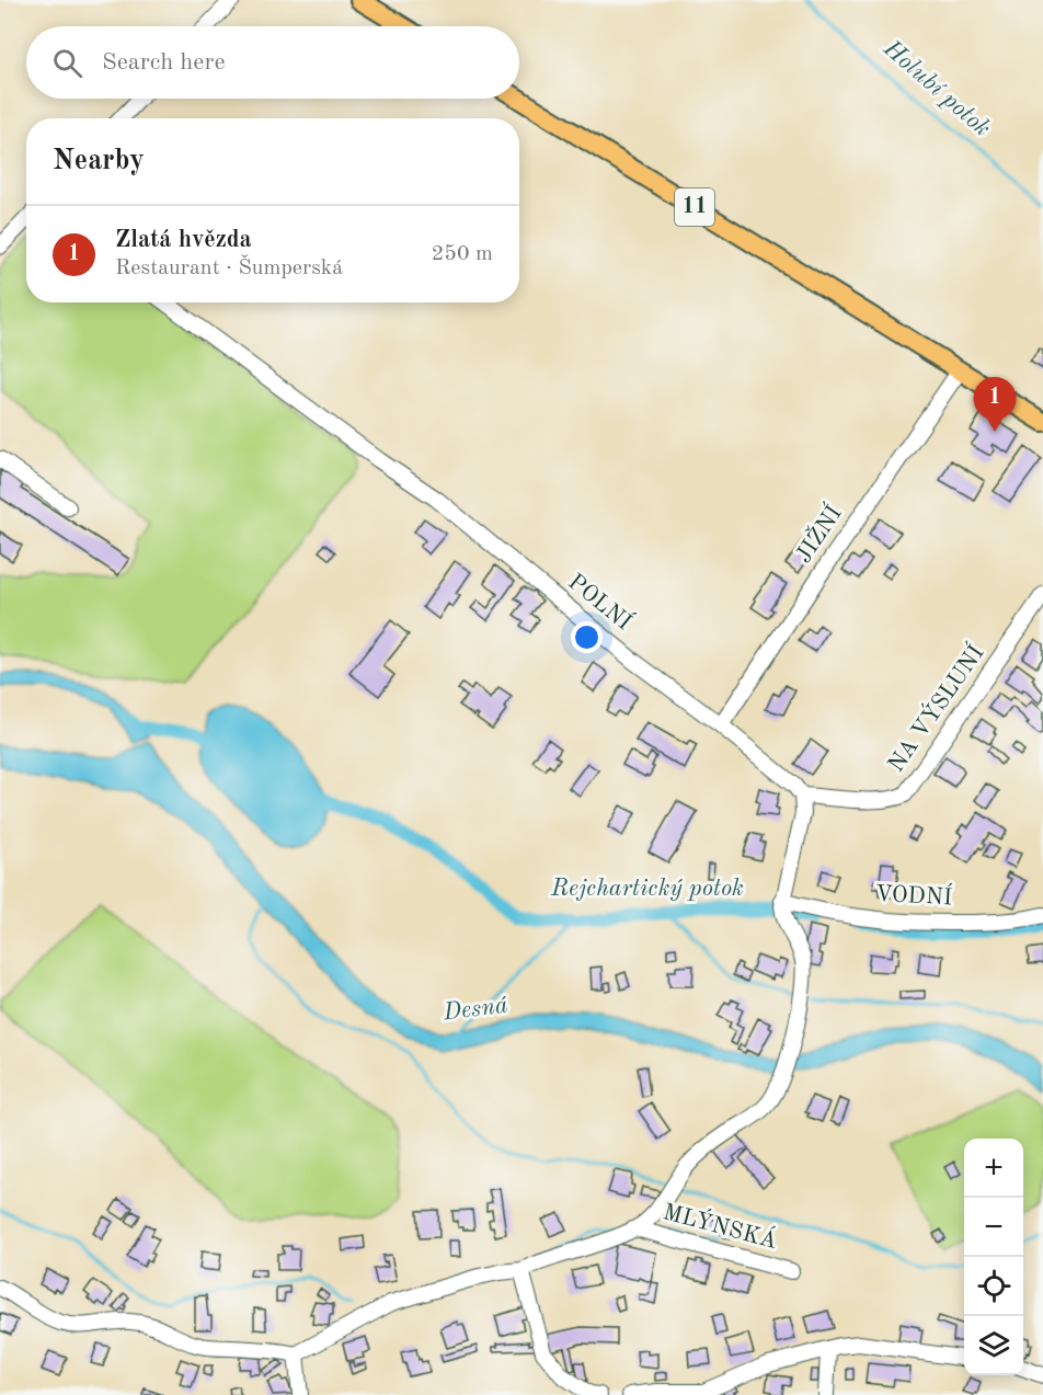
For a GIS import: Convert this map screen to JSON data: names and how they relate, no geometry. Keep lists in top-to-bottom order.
{
  "streets": {
    "main road": ["11"],
    "street": [
      "JIŽNÍ",
      "POLNÍ",
      "NA VÝSLUNÍ",
      "VODNÍ",
      "MLÝNSKÁ"
    ]
  },
  "crossings": [
    ["11", "JIŽNÍ"],
    ["JIŽNÍ", "POLNÍ"],
    ["POLNÍ", "NA VÝSLUNÍ"]
  ],
  "water": ["Holubí potok", "Rejchartický potok", "Desná"],
  "page": {
    "search": "Search here",
    "heading": "Nearby",
    "list": [
      {
        "mark": "1",
        "name": "Zlatá hvězda",
        "note": "Restaurant · Šumperská",
        "value": "250 m"
      }
    ],
    "pins": "1",
    "map_buttons": ["+", "−"]
  }
}
